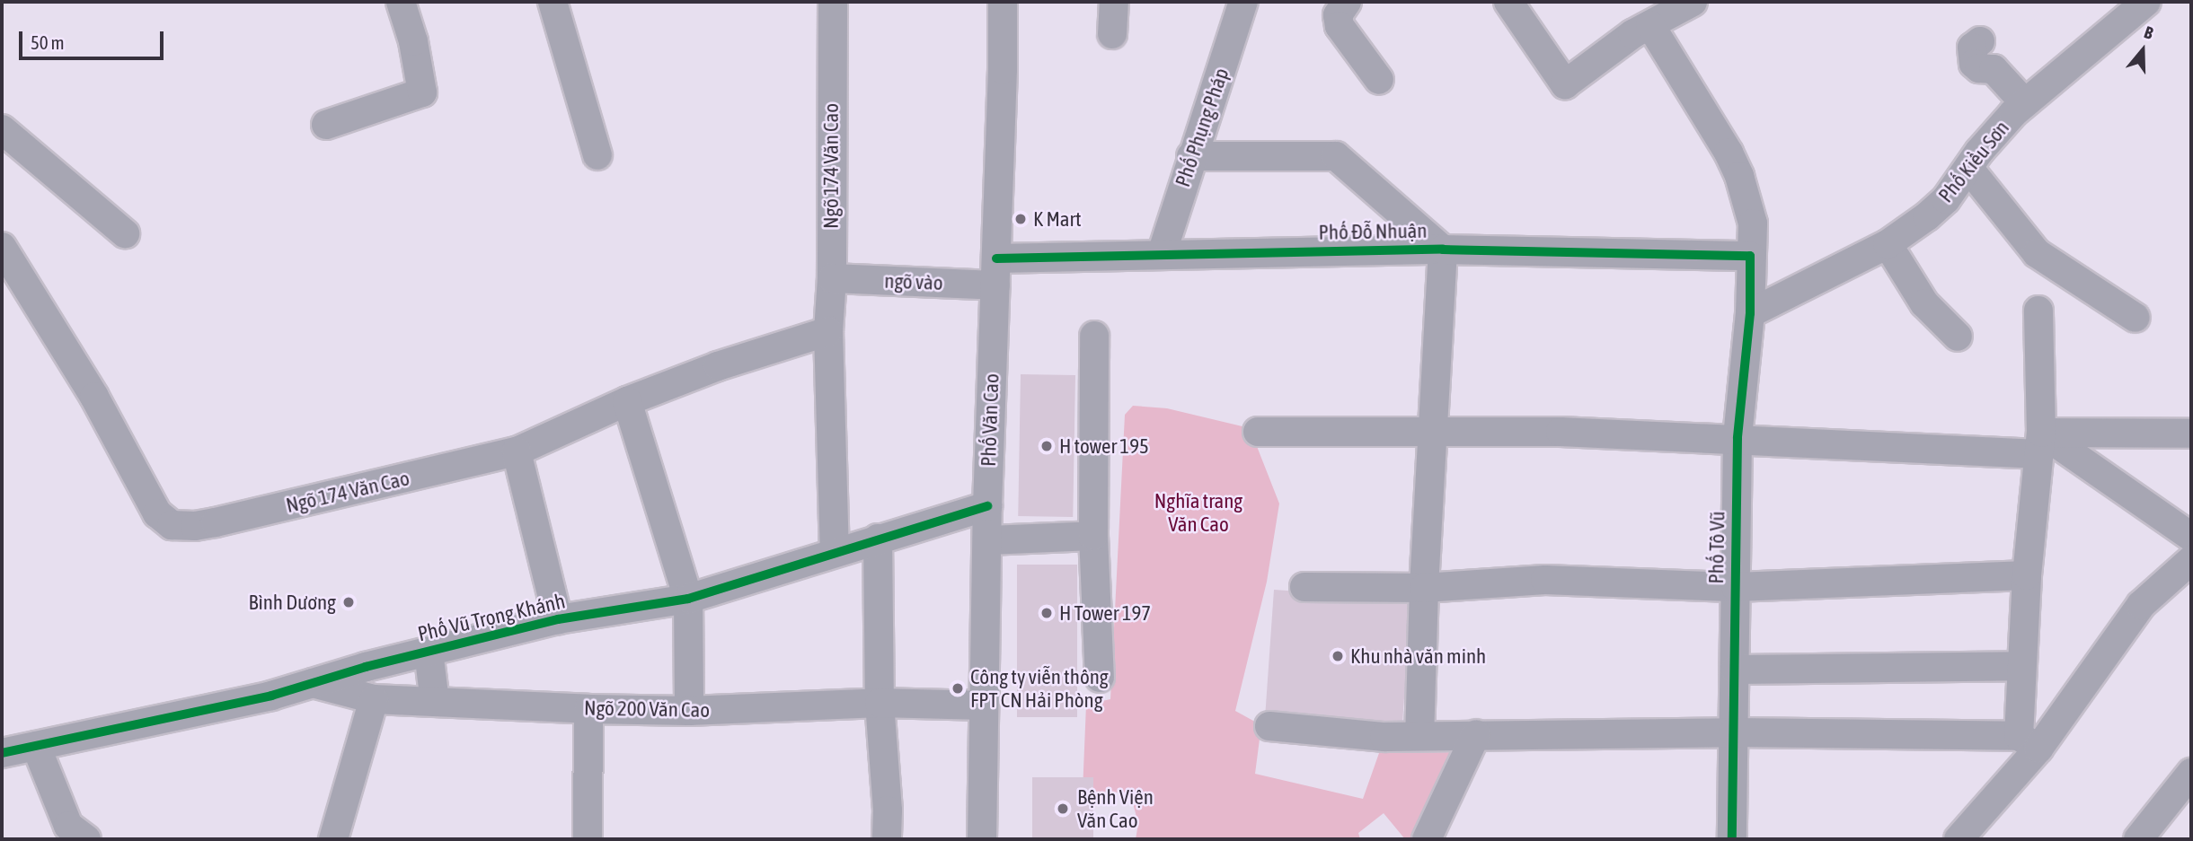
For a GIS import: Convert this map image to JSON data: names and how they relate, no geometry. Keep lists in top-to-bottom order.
{
  "streets": {
    "street": [
      "Phố Phụng Pháp",
      "Phố Kiều Sơn",
      "Ngõ 174 Văn Cao",
      "Phố Đỗ Nhuận",
      "ngõ vào",
      "Phố Văn Cao",
      "Phố Tô Vũ",
      "Phố Vũ Trọng Khánh",
      "Ngõ 200 Văn Cao"
    ]
  },
  "crossings": [
    ["Phố Phụng Pháp", "Phố Đỗ Nhuận"],
    ["Phố Kiều Sơn", "Phố Tô Vũ"],
    ["Ngõ 174 Văn Cao", "ngõ vào"],
    ["Ngõ 174 Văn Cao", "Phố Vũ Trọng Khánh"],
    ["Phố Đỗ Nhuận", "ngõ vào"],
    ["Phố Đỗ Nhuận", "Phố Văn Cao"],
    ["Phố Đỗ Nhuận", "Phố Tô Vũ"],
    ["ngõ vào", "Phố Văn Cao"],
    ["Phố Văn Cao", "Phố Vũ Trọng Khánh"],
    ["Phố Văn Cao", "Ngõ 200 Văn Cao"],
    ["Phố Vũ Trọng Khánh", "Ngõ 200 Văn Cao"]
  ],
  "parks": ["Nghĩa trang Văn Cao"],
  "places": [
    "K Mart",
    "H tower 195",
    "Bình Dương",
    "H Tower 197",
    "Khu nhà văn minh",
    "Công ty viễn thông FPT CN Hải Phòng",
    "Bệnh Viện Văn Cao"
  ],
  "scale_bar": "50 m",
  "north": "top"
}
